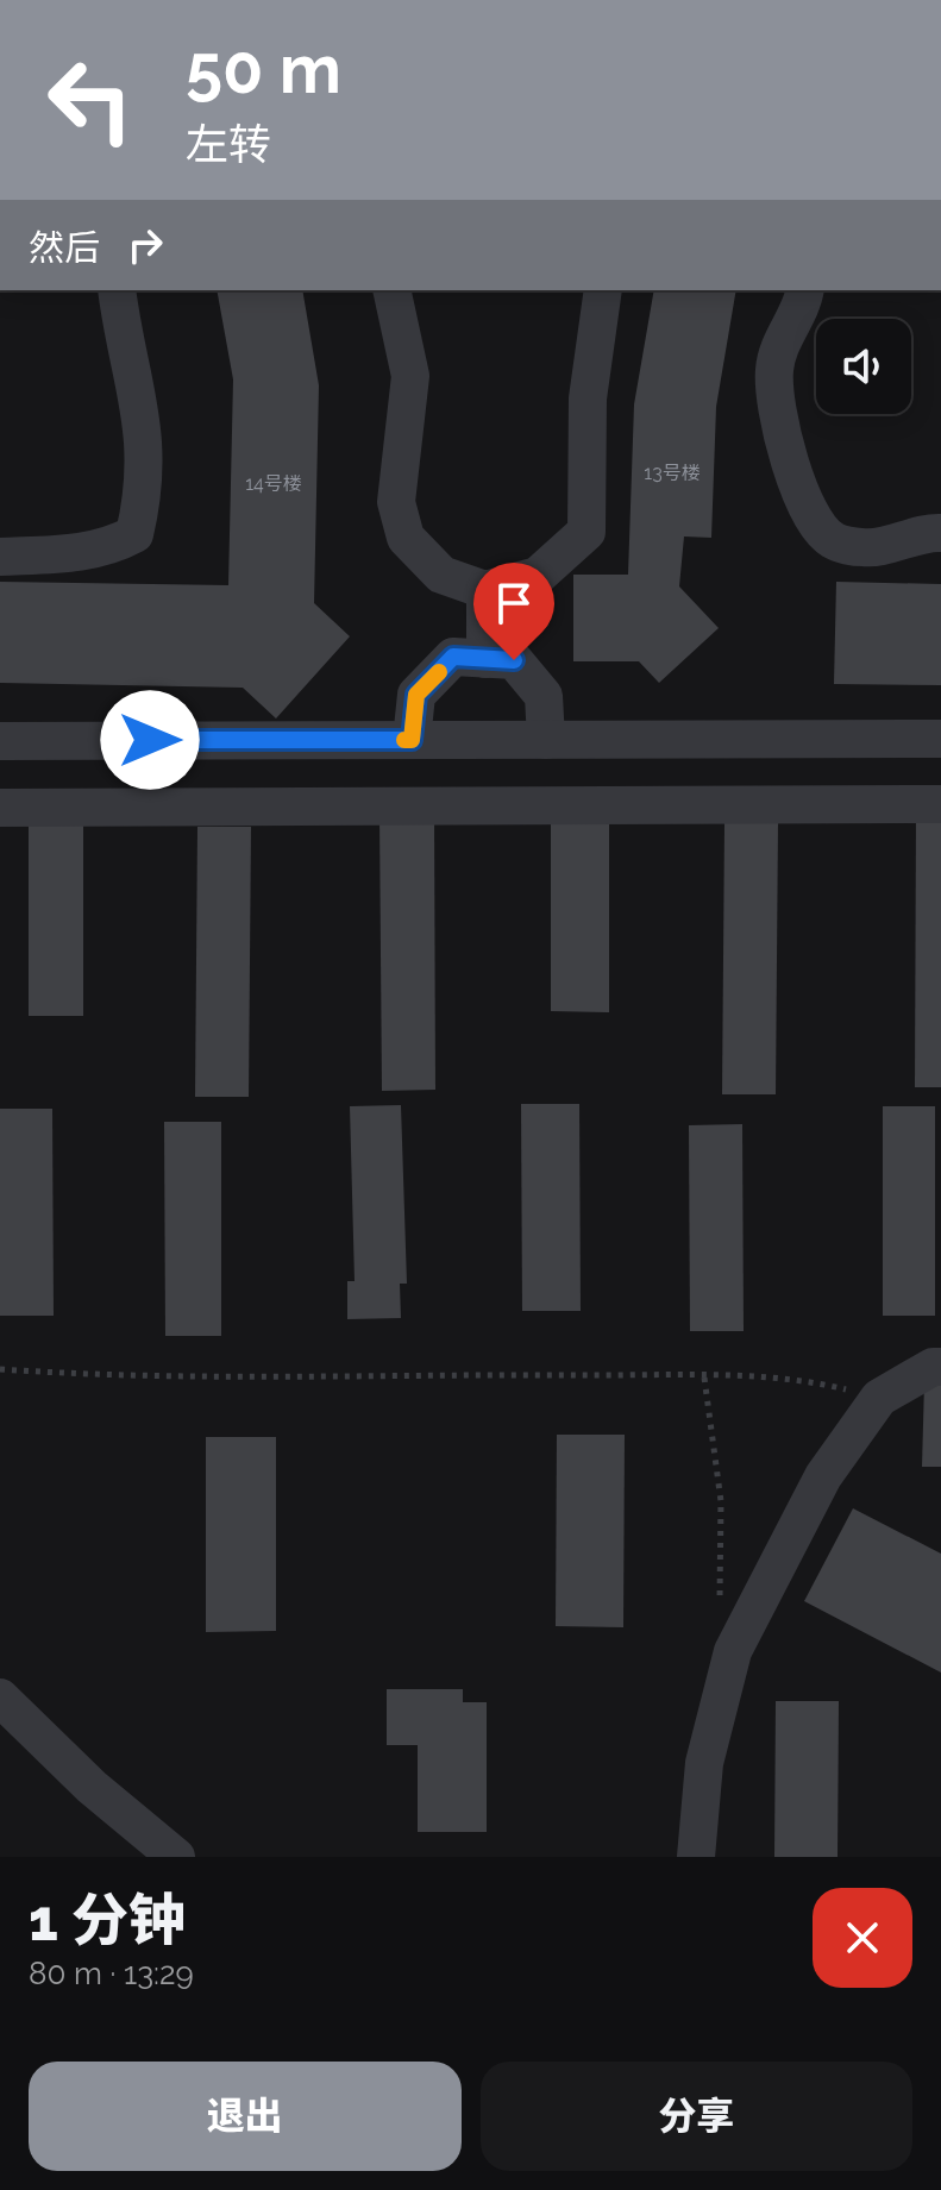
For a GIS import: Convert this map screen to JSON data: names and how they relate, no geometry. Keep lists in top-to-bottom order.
{
  "house_numbers": ["13号楼", "14号楼"],
  "page": {
    "turn": ["50 m", "左转"],
    "then": "然后",
    "heading": ["1 分钟", "80 m · 13:29"],
    "buttons": ["退出", "分享"]
  }
}
